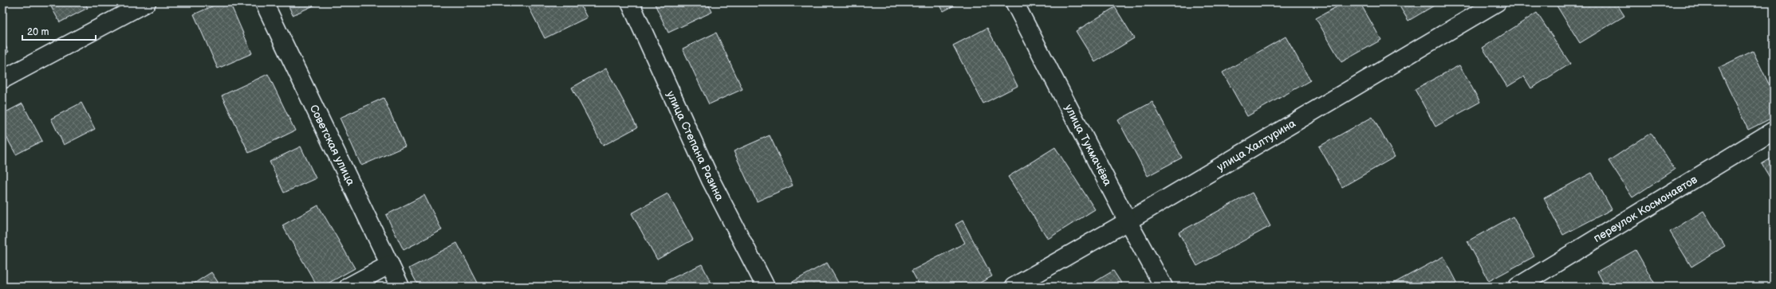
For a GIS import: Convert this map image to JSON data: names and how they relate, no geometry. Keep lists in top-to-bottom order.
{
  "streets": {
    "street": [
      "Советская улица",
      "улица Тукмачёва",
      "улица Халтурина",
      "улица Степана Разина",
      "переулок Космонавтов"
    ]
  },
  "crossings": [
    ["улица Тукмачёва", "улица Халтурина"]
  ],
  "scale_bar": "20 m"
}
